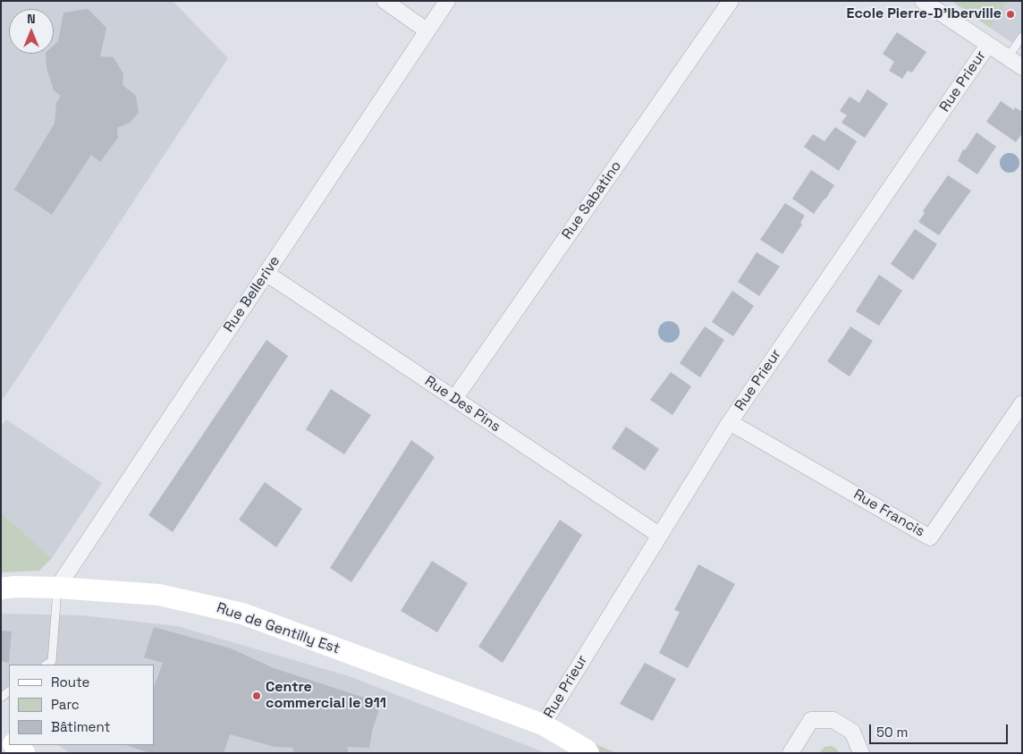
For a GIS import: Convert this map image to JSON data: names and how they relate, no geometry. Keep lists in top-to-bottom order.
{
  "streets": {
    "street": [
      "Rue Prieur",
      "Rue Sabatino",
      "Rue Bellerive",
      "Rue Des Pins",
      "Rue Francis",
      "Rue de Gentilly Est"
    ]
  },
  "crossings": [
    ["Rue Prieur", "Rue Des Pins"],
    ["Rue Prieur", "Rue Francis"],
    ["Rue Prieur", "Rue de Gentilly Est"],
    ["Rue Sabatino", "Rue Des Pins"],
    ["Rue Bellerive", "Rue Des Pins"],
    ["Rue Bellerive", "Rue de Gentilly Est"]
  ],
  "places": ["Ecole Pierre-D'Iberville", "Centre commercial le 911"],
  "legend": ["Route", "Parc", "Bâtiment"],
  "scale_bar": "50 m",
  "north": "top"
}
